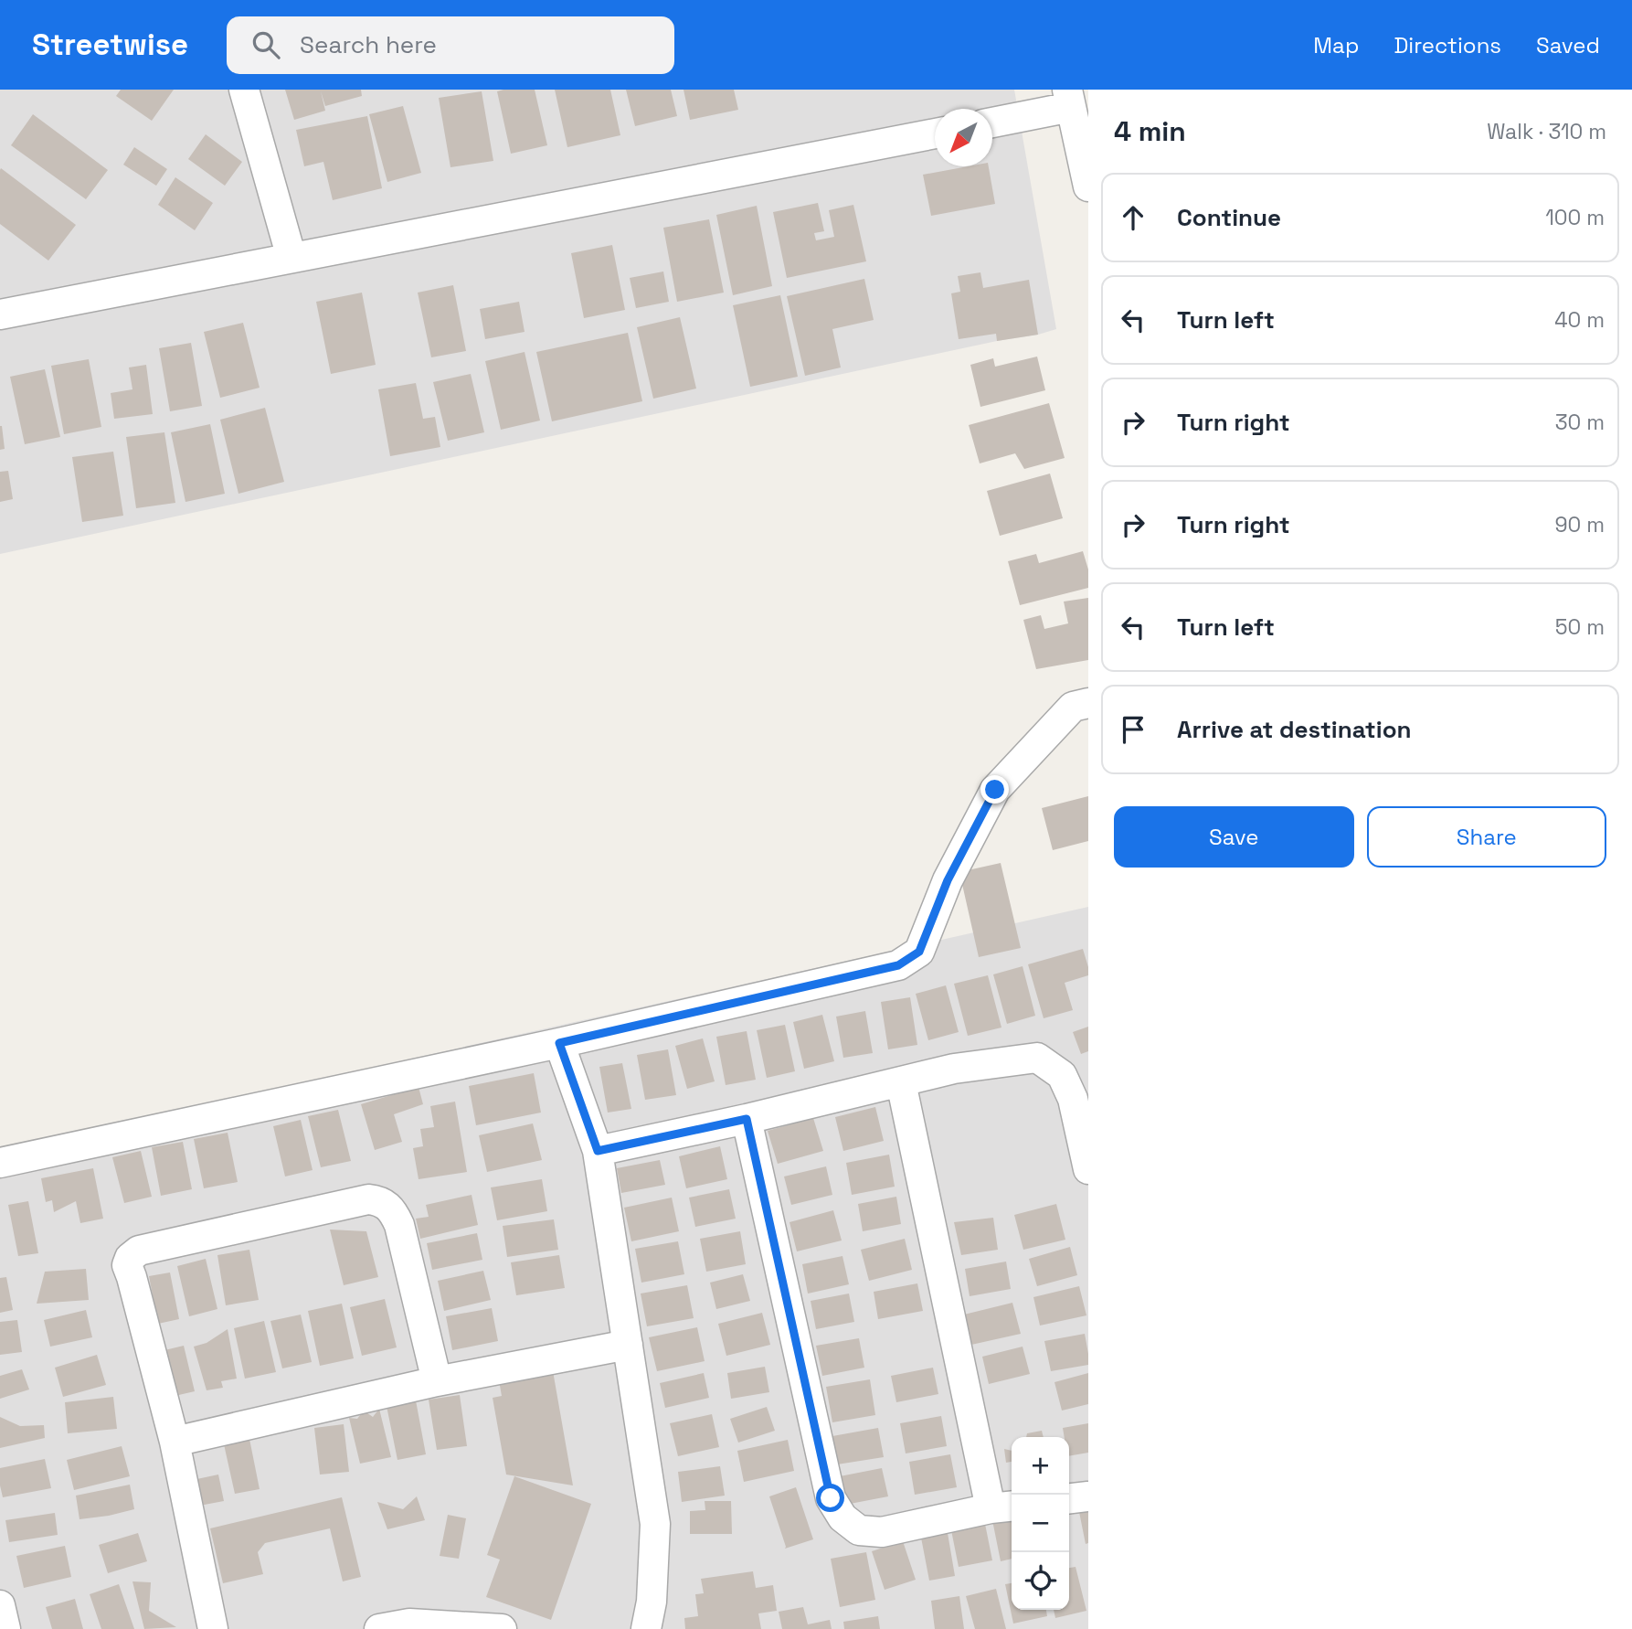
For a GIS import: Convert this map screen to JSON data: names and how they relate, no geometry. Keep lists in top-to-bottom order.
{
  "north": "bottom left",
  "page": {
    "header": "Streetwise",
    "search": "Search here",
    "nav": ["Map", "Directions", "Saved"],
    "heading": ["4 min", "Walk · 310 m"],
    "list": [
      ["Continue", "100 m"],
      ["Turn left", "40 m"],
      ["Turn right", "30 m"],
      ["Turn right", "90 m"],
      ["Turn left", "50 m"],
      "Arrive at destination"
    ],
    "buttons": ["Save", "Share"],
    "map_buttons": ["+", "−"]
  }
}
